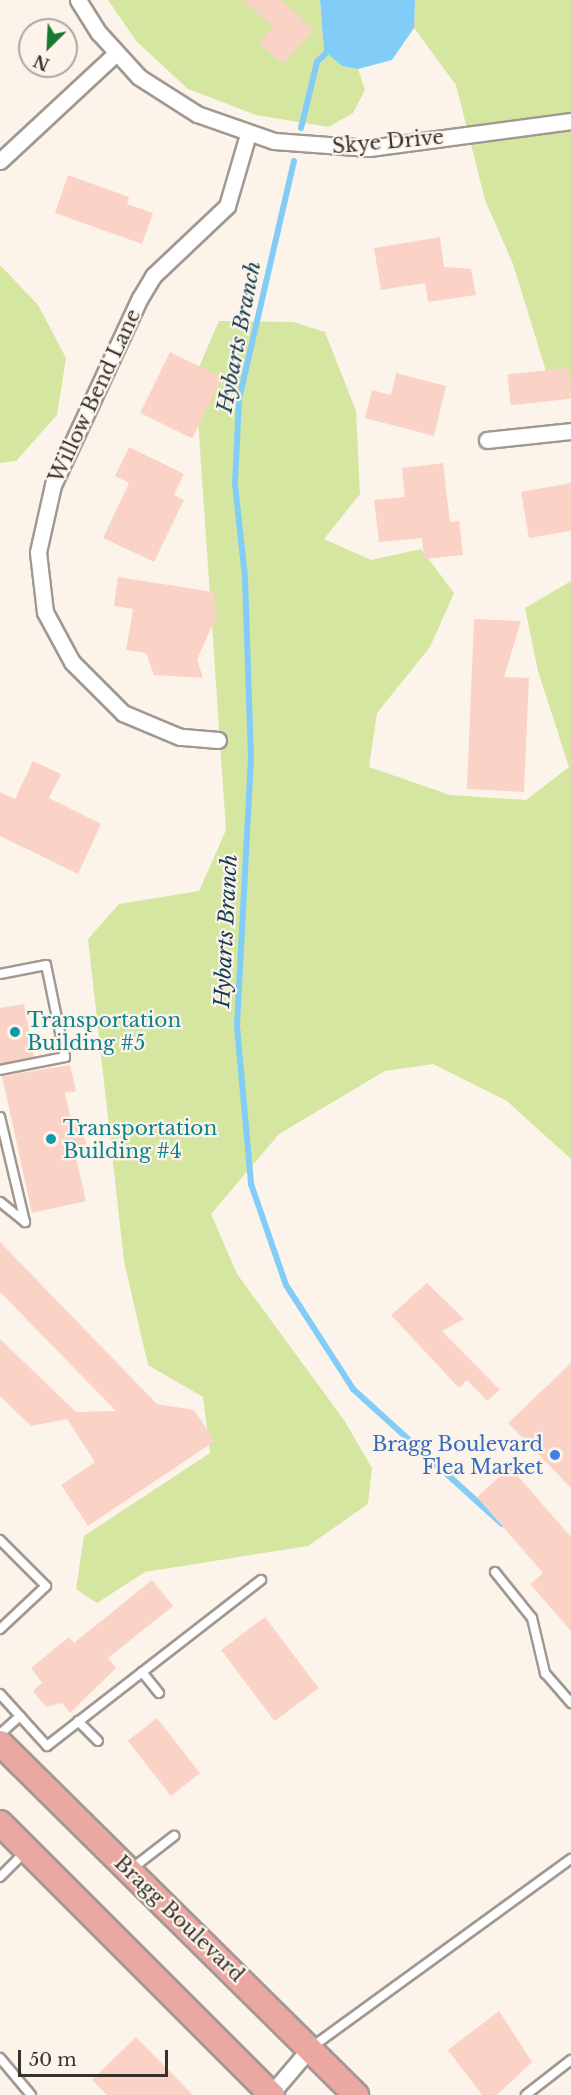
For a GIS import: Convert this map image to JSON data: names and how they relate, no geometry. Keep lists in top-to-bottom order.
{
  "streets": {
    "main road": ["Bragg Boulevard"],
    "street": ["Skye Drive", "Willow Bend Lane"]
  },
  "crossings": [
    ["Skye Drive", "Willow Bend Lane"]
  ],
  "water": ["Hybarts Branch"],
  "places": ["Transportation Building #5", "Transportation Building #4", "Bragg Boulevard Flea Market"],
  "scale_bar": "50 m",
  "north": "bottom left"
}
